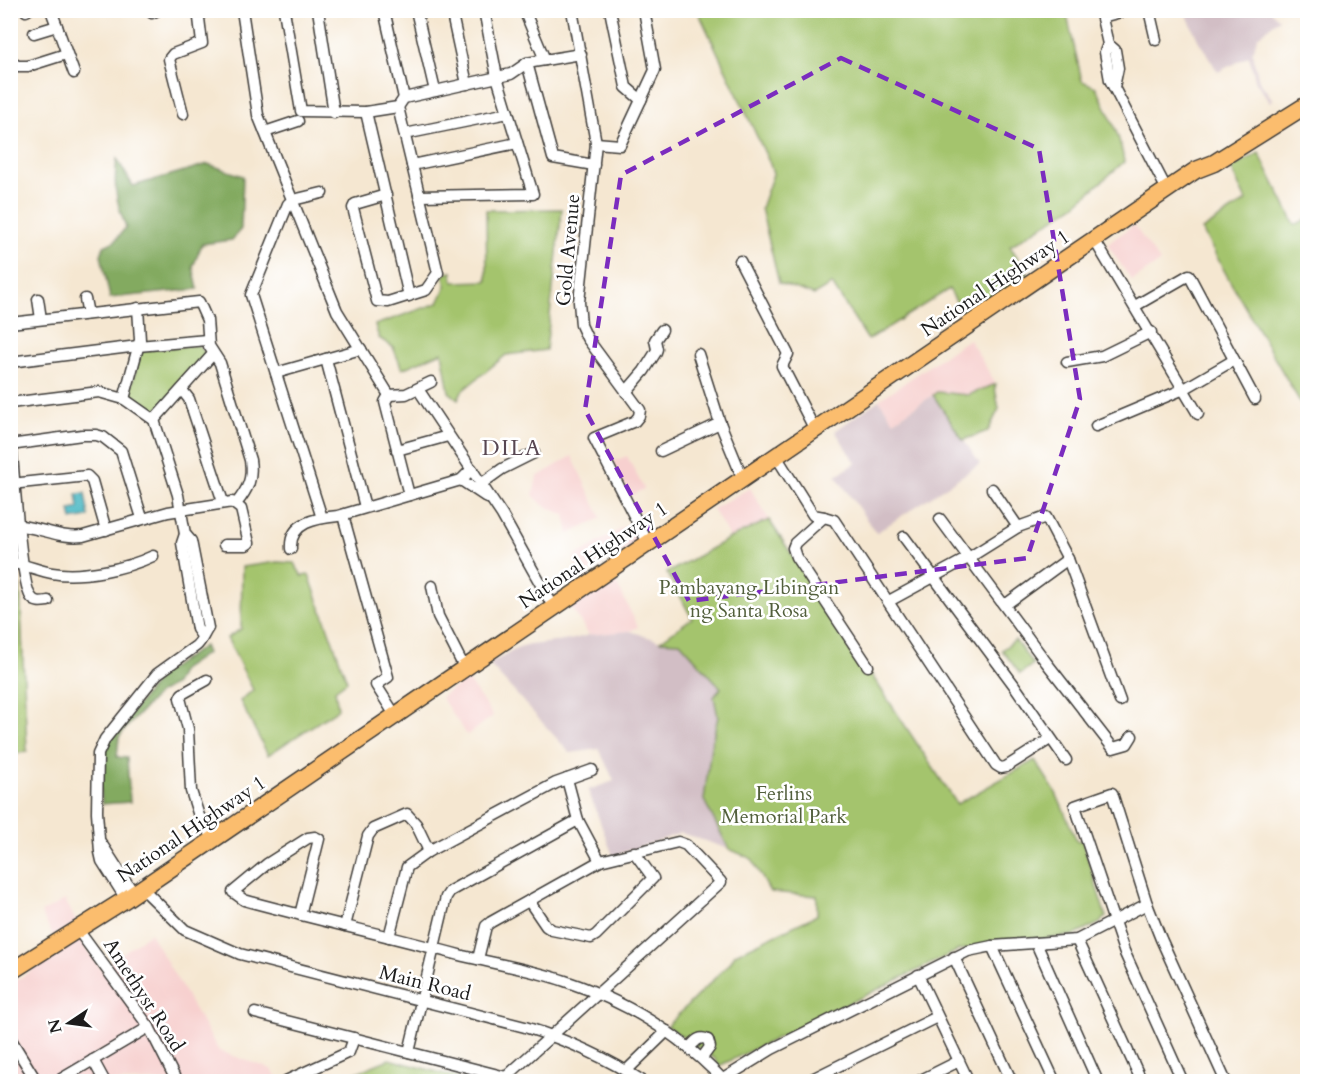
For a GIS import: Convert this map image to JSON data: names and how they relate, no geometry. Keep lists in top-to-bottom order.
{
  "streets": {
    "highway": ["National Highway 1"],
    "street": ["Gold Avenue", "Main Road", "Amethyst Road"]
  },
  "crossings": [
    ["Gold Avenue", "National Highway 1"],
    ["National Highway 1", "Main Road"],
    ["National Highway 1", "Amethyst Road"]
  ],
  "districts": ["DILA"],
  "parks": ["Pambayang Libingan ng Santa Rosa", "Ferlins Memorial Park"],
  "north": "left"
}
